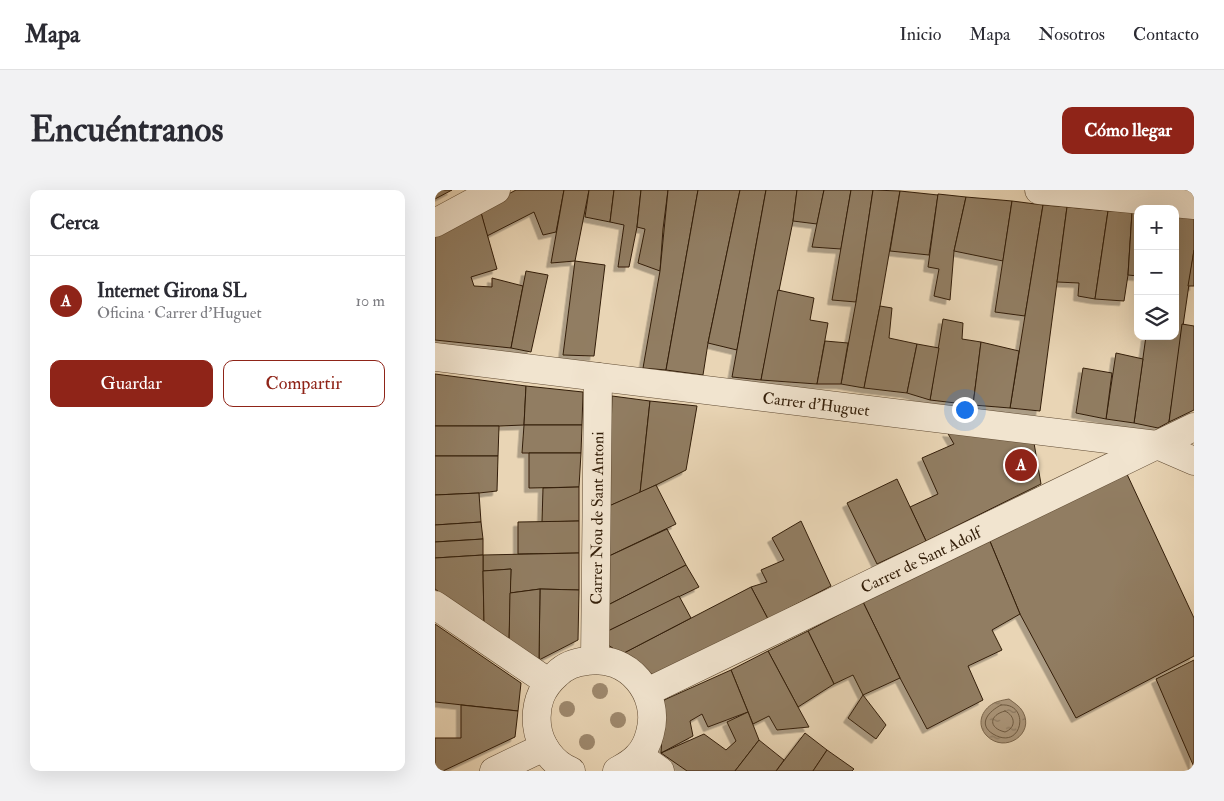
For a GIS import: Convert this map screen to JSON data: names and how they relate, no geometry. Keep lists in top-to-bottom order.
{
  "streets": {
    "street": ["Carrer d'Huguet", "Carrer Nou de Sant Antoni", "Carrer de Sant Adolf"]
  },
  "crossings": [
    ["Carrer d'Huguet", "Carrer Nou de Sant Antoni"],
    ["Carrer d'Huguet", "Carrer de Sant Adolf"]
  ],
  "page": {
    "header": "Mapa",
    "nav": [
      "Inicio",
      "Mapa",
      "Nosotros",
      "Contacto"
    ],
    "buttons": [
      "Cómo llegar",
      ["Guardar", "Compartir"]
    ],
    "title": "Encuéntranos",
    "heading": "Cerca",
    "map_buttons": ["+", "−"],
    "list": [
      {
        "mark": "A",
        "name": "Internet Girona SL",
        "note": "Oficina · Carrer d'Huguet",
        "value": "10 m"
      }
    ],
    "pins": "A"
  }
}
